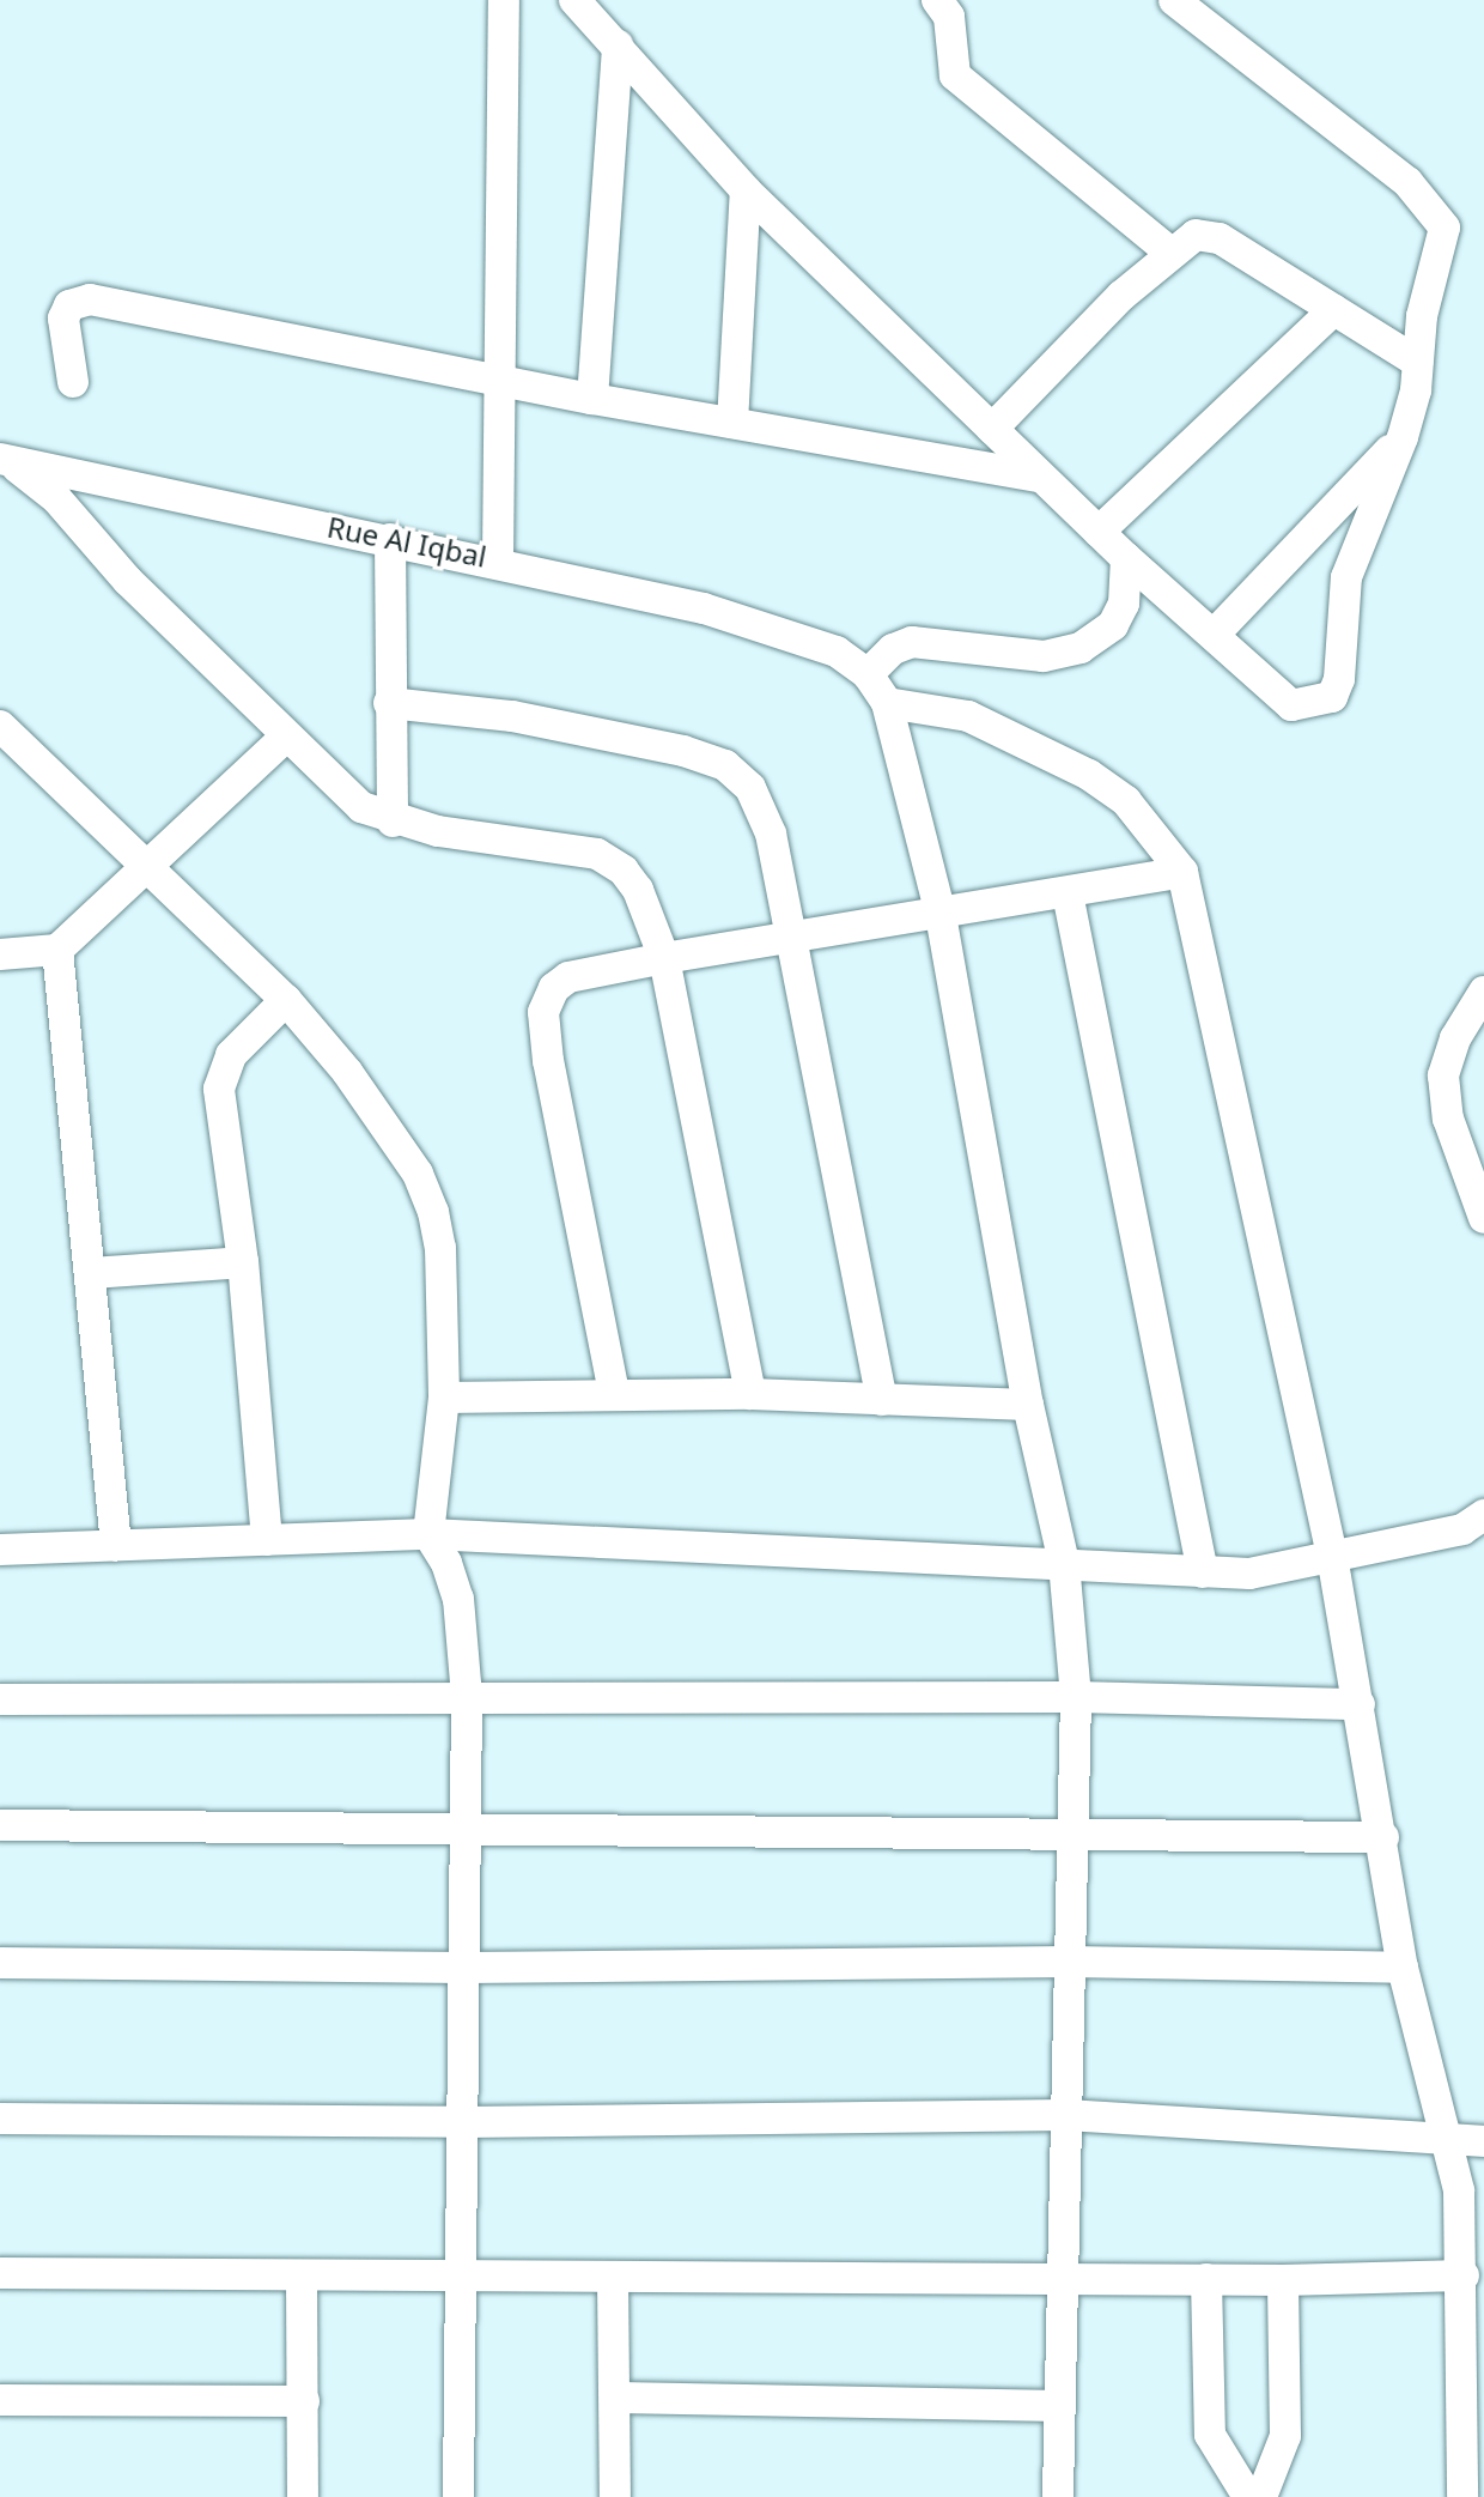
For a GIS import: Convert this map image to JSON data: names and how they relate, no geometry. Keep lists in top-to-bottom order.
{
  "streets": {
    "street": ["Rue Al Iqbal"]
  }
}
